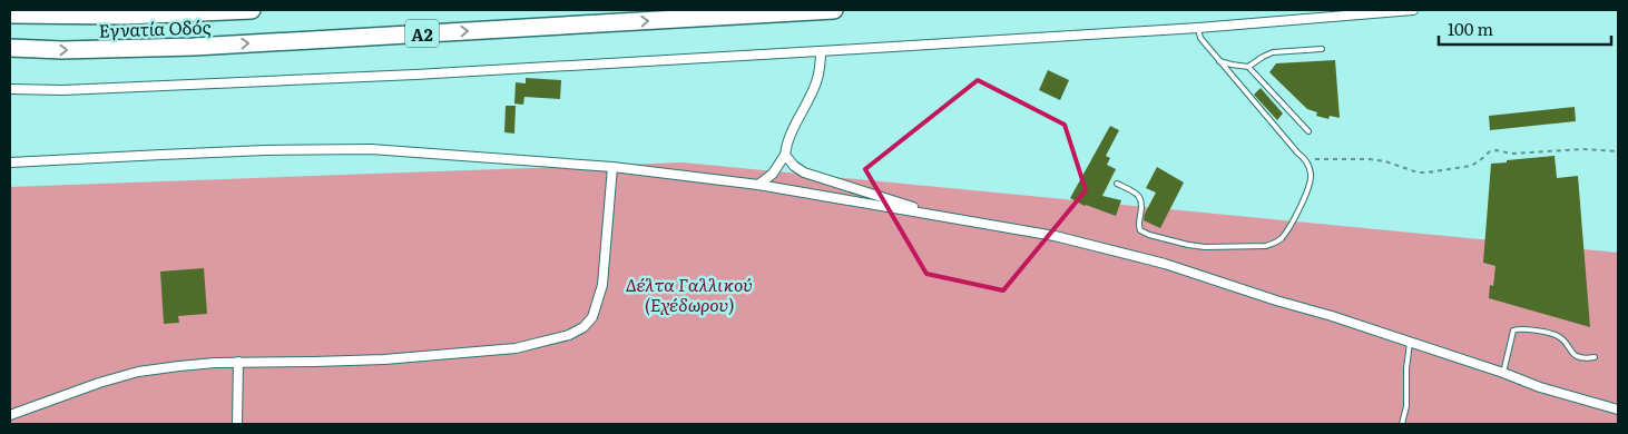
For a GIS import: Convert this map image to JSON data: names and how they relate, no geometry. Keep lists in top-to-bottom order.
{
  "streets": {
    "highway": ["Εγνατία Οδός", "Α2"]
  },
  "one_way": ["Εγνατία Οδός"],
  "parks": ["Δέλτα Γαλλικού (Εχέδωρου)"],
  "scale_bar": "100 m"
}
